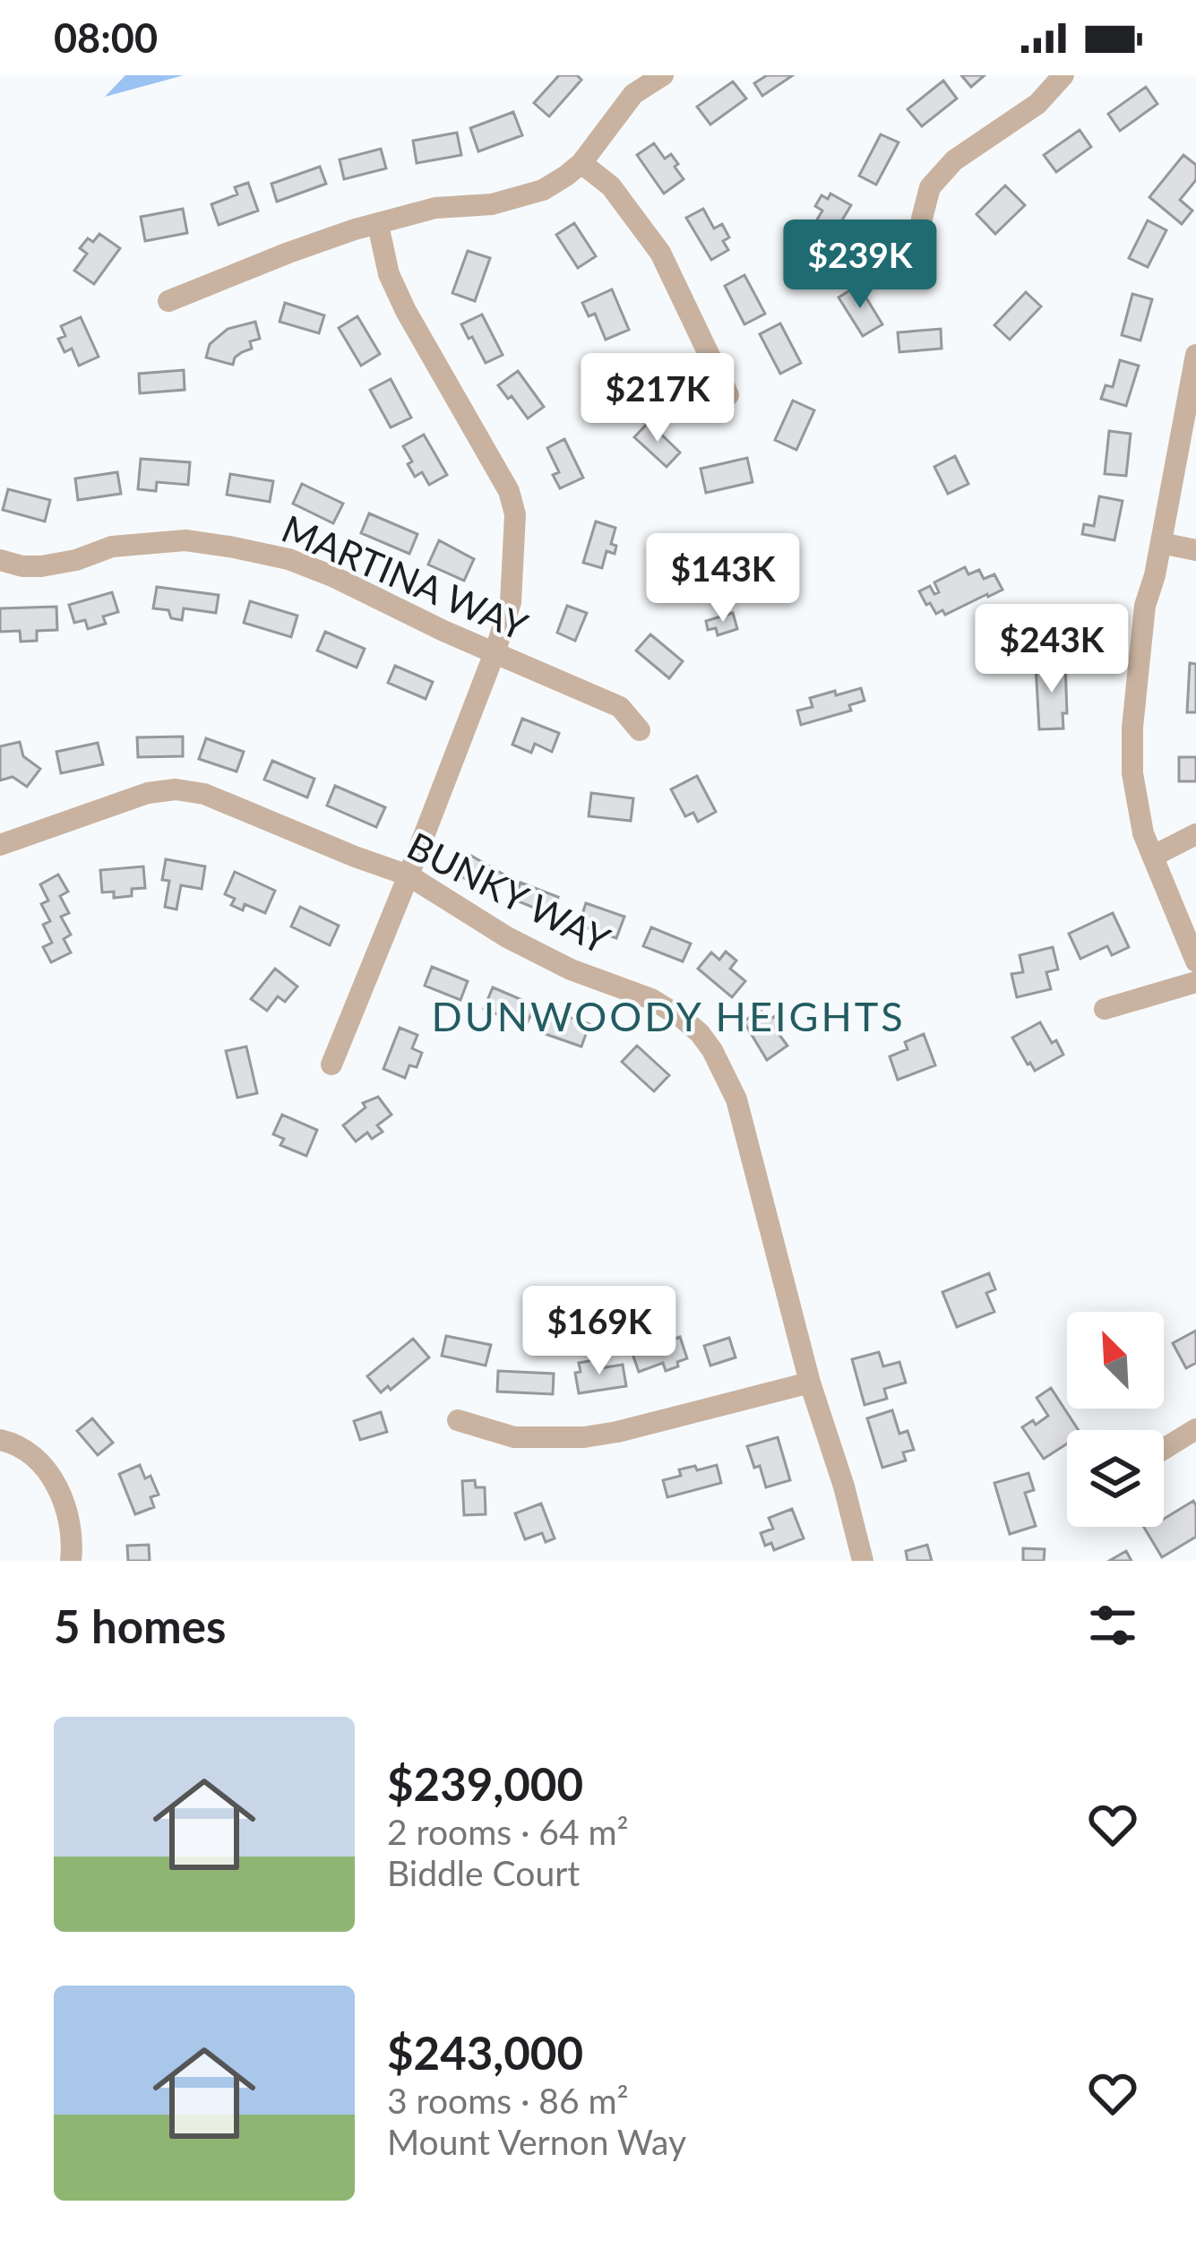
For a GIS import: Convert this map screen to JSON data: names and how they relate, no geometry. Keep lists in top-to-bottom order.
{
  "streets": {
    "street": ["MARTINA WAY", "BUNKY WAY"]
  },
  "districts": ["DUNWOODY HEIGHTS"],
  "north": "top left",
  "page": {
    "status": "08:00",
    "price": [
      "$239K",
      "$217K",
      "$143K",
      "$243K",
      "$169K"
    ],
    "heading": "5 homes",
    "list": [
      {
        "name": "$239,000",
        "note": "2 rooms · 64 m² · Biddle Court"
      },
      {
        "name": "$243,000",
        "note": "3 rooms · 86 m² · Mount Vernon Way"
      }
    ]
  }
}
